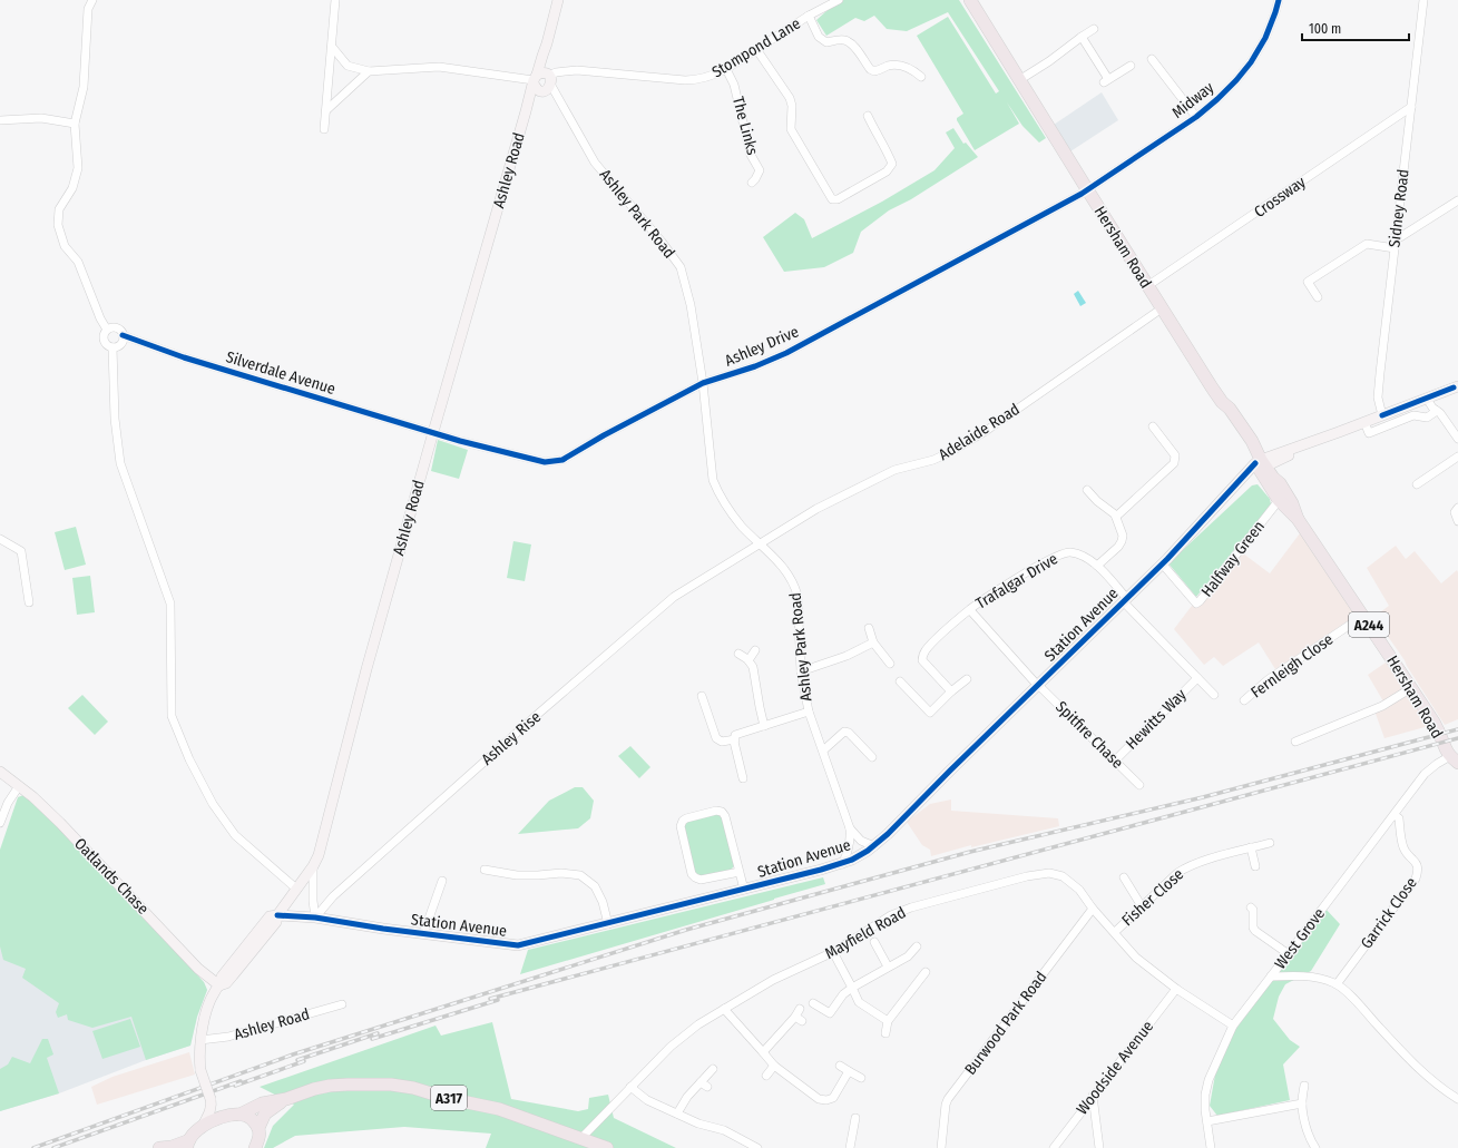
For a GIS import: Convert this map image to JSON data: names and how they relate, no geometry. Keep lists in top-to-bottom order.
{
  "streets": {
    "main road": ["Hersham Road", "A244", "A317"],
    "street": [
      "Stompond Lane",
      "Midway",
      "The Links",
      "Ashley Road",
      "Crossway",
      "Sidney Road",
      "Ashley Park Road",
      "Ashley Drive",
      "Silverdale Avenue",
      "Adelaide Road",
      "Halfway Green",
      "Trafalgar Drive",
      "Station Avenue",
      "Fernleigh Close",
      "Hewitts Way",
      "Spitfire Chase",
      "Ashley Rise",
      "Oatlands Chase",
      "Fisher Close",
      "Garrick Close",
      "Mayfield Road",
      "West Grove",
      "Burwood Park Road",
      "Woodside Avenue"
    ]
  },
  "crossings": [
    ["Stompond Lane", "The Links"],
    ["Stompond Lane", "Ashley Road"],
    ["Stompond Lane", "Ashley Park Road"],
    ["Midway", "Hersham Road"],
    ["Midway", "Ashley Drive"],
    ["Ashley Road", "Ashley Park Road"],
    ["Ashley Road", "Ashley Drive"],
    ["Ashley Road", "Silverdale Avenue"],
    ["Ashley Road", "Station Avenue"],
    ["Ashley Road", "Oatlands Chase"],
    ["Crossway", "Sidney Road"],
    ["Crossway", "Hersham Road"],
    ["Sidney Road", "Station Avenue"],
    ["Ashley Park Road", "Ashley Drive"],
    ["Ashley Park Road", "Adelaide Road"],
    ["Ashley Park Road", "Station Avenue"],
    ["Ashley Park Road", "Ashley Rise"],
    ["Hersham Road", "Ashley Drive"],
    ["Hersham Road", "Adelaide Road"],
    ["Hersham Road", "Halfway Green"],
    ["Hersham Road", "Station Avenue"],
    ["Hersham Road", "Fernleigh Close"],
    ["Hersham Road", "West Grove"],
    ["Ashley Drive", "Silverdale Avenue"],
    ["Adelaide Road", "Ashley Rise"],
    ["Halfway Green", "Station Avenue"],
    ["Trafalgar Drive", "Station Avenue"],
    ["Trafalgar Drive", "Hewitts Way"],
    ["Trafalgar Drive", "Spitfire Chase"],
    ["Station Avenue", "Spitfire Chase"],
    ["Station Avenue", "Ashley Rise"],
    ["Hewitts Way", "Spitfire Chase"],
    ["Fisher Close", "Mayfield Road"],
    ["Garrick Close", "West Grove"],
    ["Mayfield Road", "West Grove"],
    ["Mayfield Road", "Burwood Park Road"],
    ["Mayfield Road", "Woodside Avenue"],
    ["Mayfield Road", "A317"]
  ],
  "scale_bar": "100 m"
}
